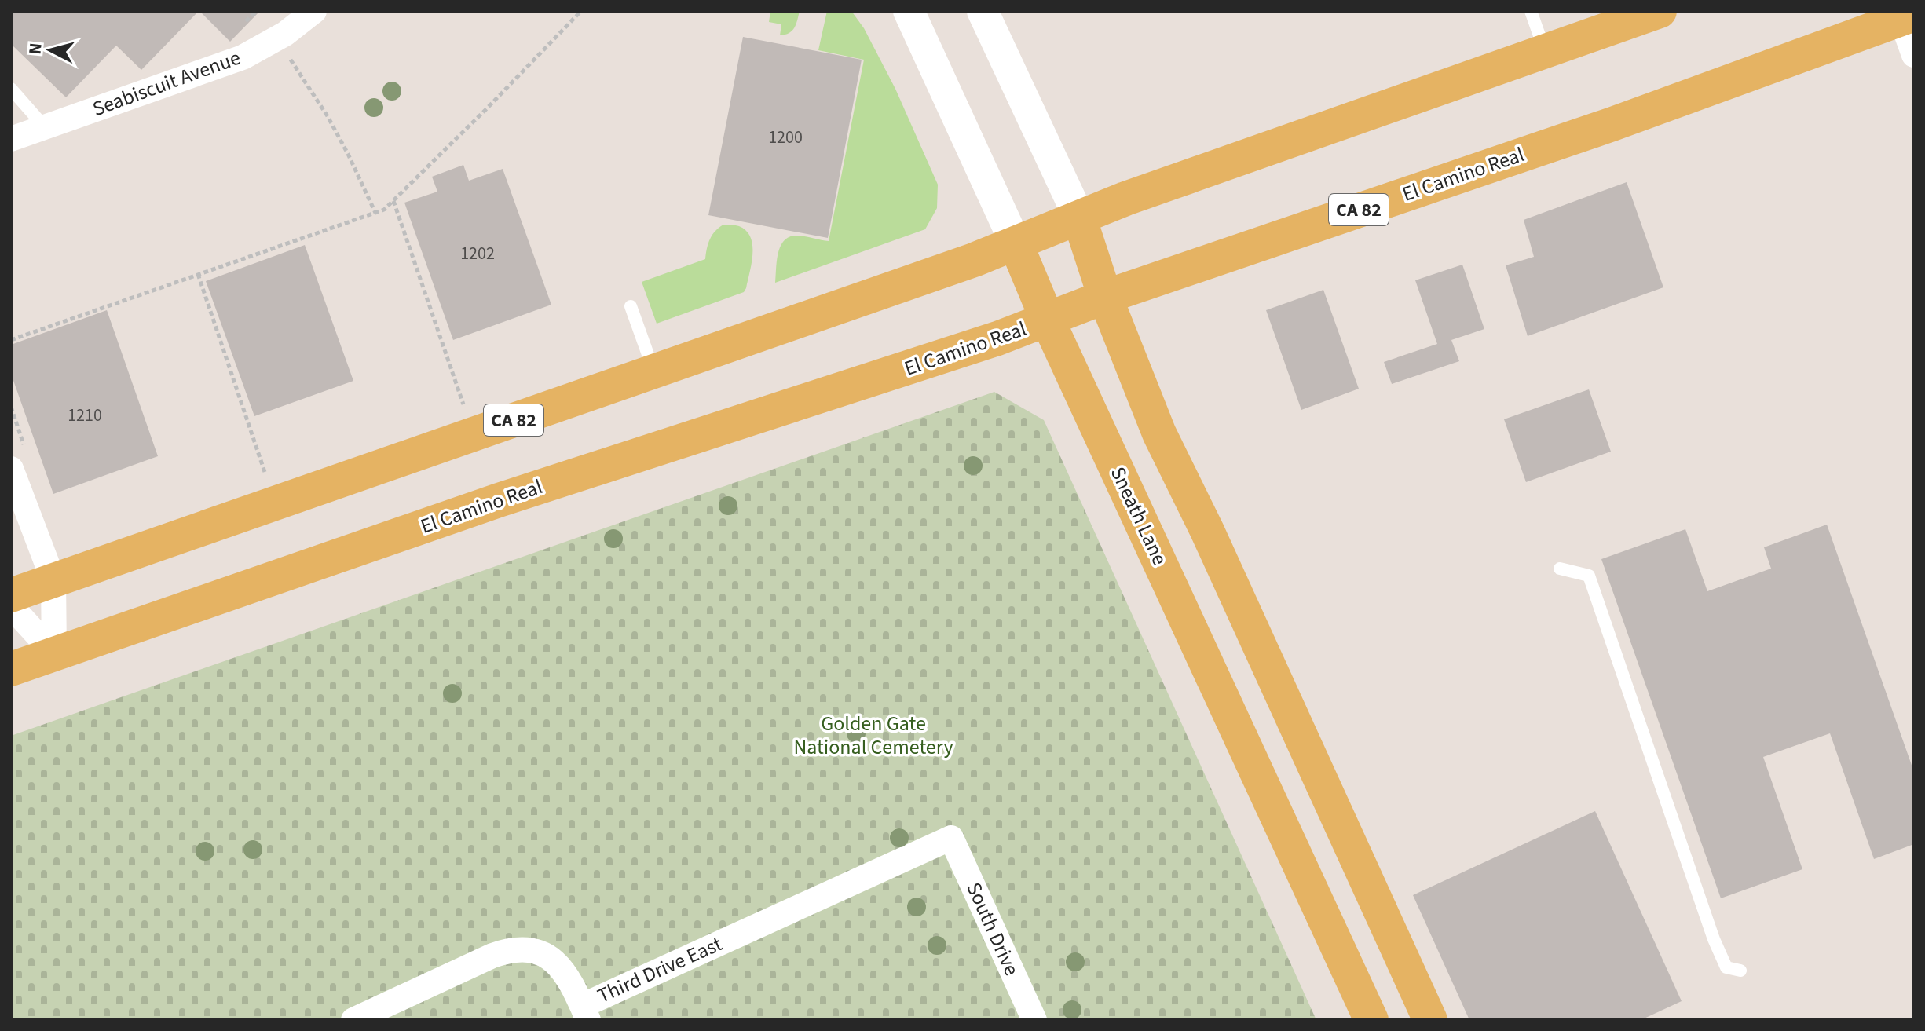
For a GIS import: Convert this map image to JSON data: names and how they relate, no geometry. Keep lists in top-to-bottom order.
{
  "streets": {
    "main road": ["El Camino Real", "CA 82", "Sneath Lane"],
    "street": ["Seabiscuit Avenue", "South Drive", "Third Drive East"]
  },
  "crossings": [
    ["El Camino Real", "Sneath Lane"],
    ["CA 82", "Sneath Lane"],
    ["South Drive", "Third Drive East"]
  ],
  "parks": ["Golden Gate National Cemetery"],
  "house_numbers": ["1200", "1202", "1210"],
  "north": "left"
}
